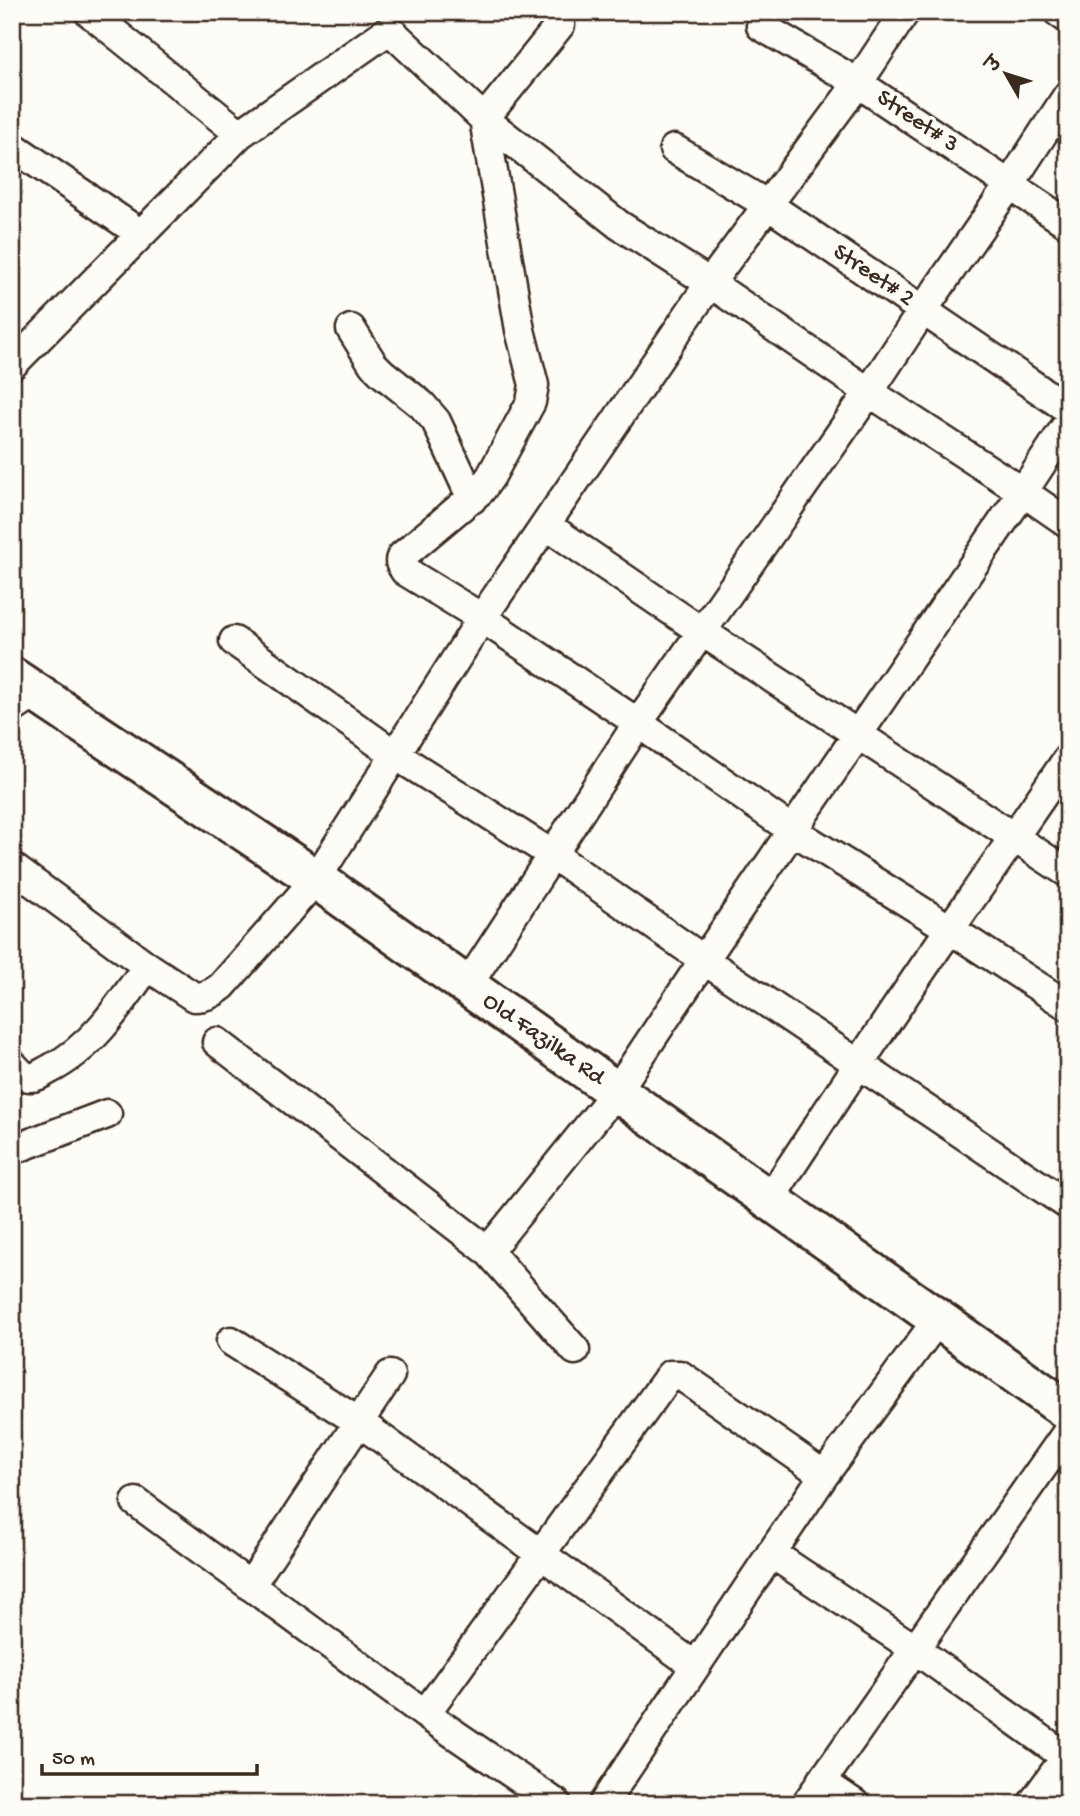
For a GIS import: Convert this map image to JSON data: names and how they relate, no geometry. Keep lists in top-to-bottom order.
{
  "streets": {
    "main road": ["Old Fazilka Rd"],
    "street": ["Street# 3", "Street# 2"]
  },
  "scale_bar": "50 m",
  "north": "top left"
}
